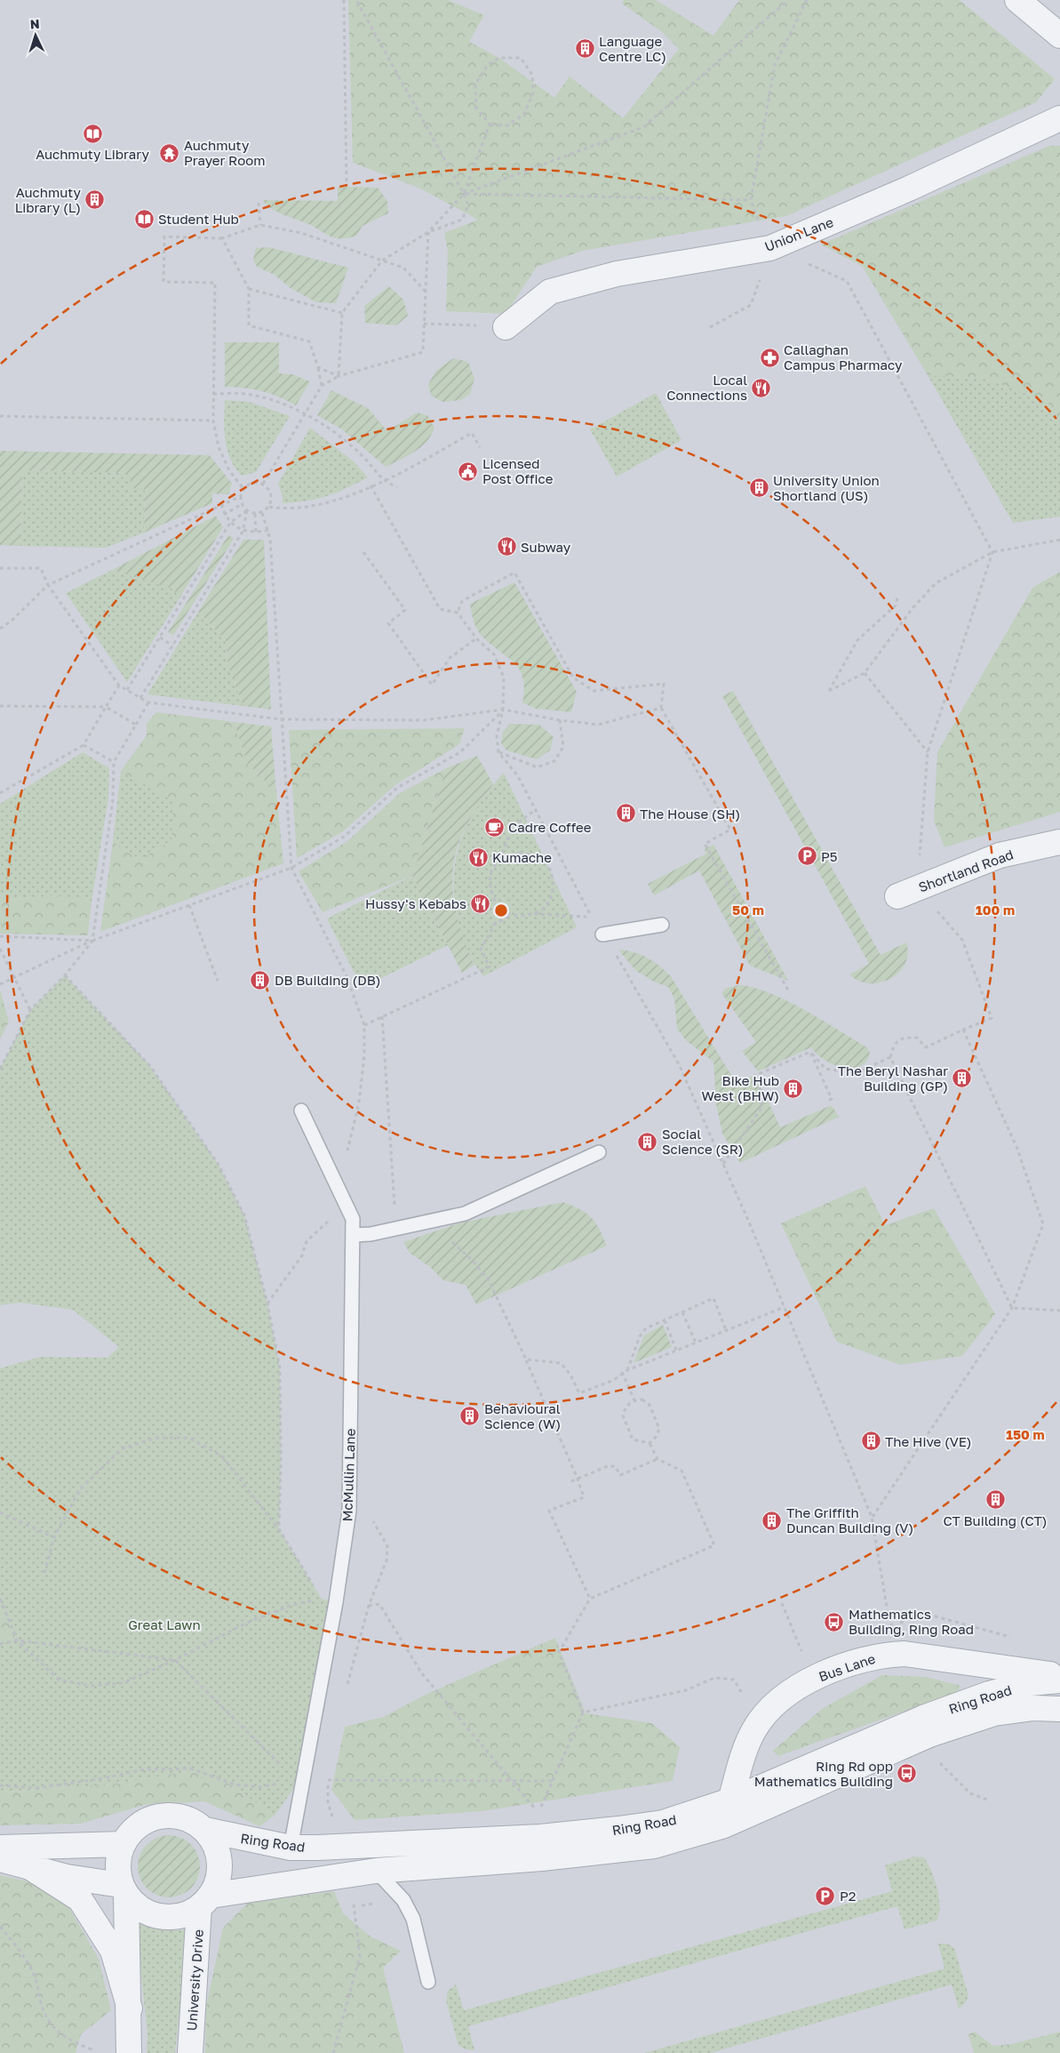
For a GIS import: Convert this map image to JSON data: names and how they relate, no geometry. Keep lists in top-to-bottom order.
{
  "streets": {
    "street": [
      "Union Lane",
      "Shortland Road",
      "Bus Lane",
      "Ring Road",
      "University Drive"
    ],
    "lane": ["McMullin Lane"]
  },
  "crossings": [
    ["McMullin Lane", "Ring Road"],
    ["Bus Lane", "Ring Road"],
    ["Ring Road", "University Drive"]
  ],
  "parks": ["Great Lawn"],
  "places": {
    "building": [
      "Language Centre LC)",
      "Auchmuty Library (L)",
      "University Union Shortland (US)",
      "The House (SH)",
      "DB Building (DB)",
      "The Beryl Nashar Building (GP)",
      "Bike Hub West (BHW)",
      "Social Science (SR)",
      "Behavioural Science (W)",
      "The Hive (VE)",
      "CT Building (CT)",
      "The Griffith Duncan Building (V)"
    ],
    "library": ["Auchmuty Library", "Student Hub"],
    "temple": ["Auchmuty Prayer Room"],
    "pharmacy": ["Callaghan Campus Pharmacy"],
    "restaurant": [
      "Local Connections",
      "Subway",
      "Kumache",
      "Hussy's Kebabs"
    ],
    "public building": ["Licensed Post Office"],
    "cafe": ["Cadre Coffee"],
    "parking": ["P5", "P2"],
    "bus stop": ["Mathematics Building, Ring Road", "Ring Rd opp Mathematics Building"]
  },
  "north": "top",
  "rings": ["50 m", "100 m", "150 m"]
}
